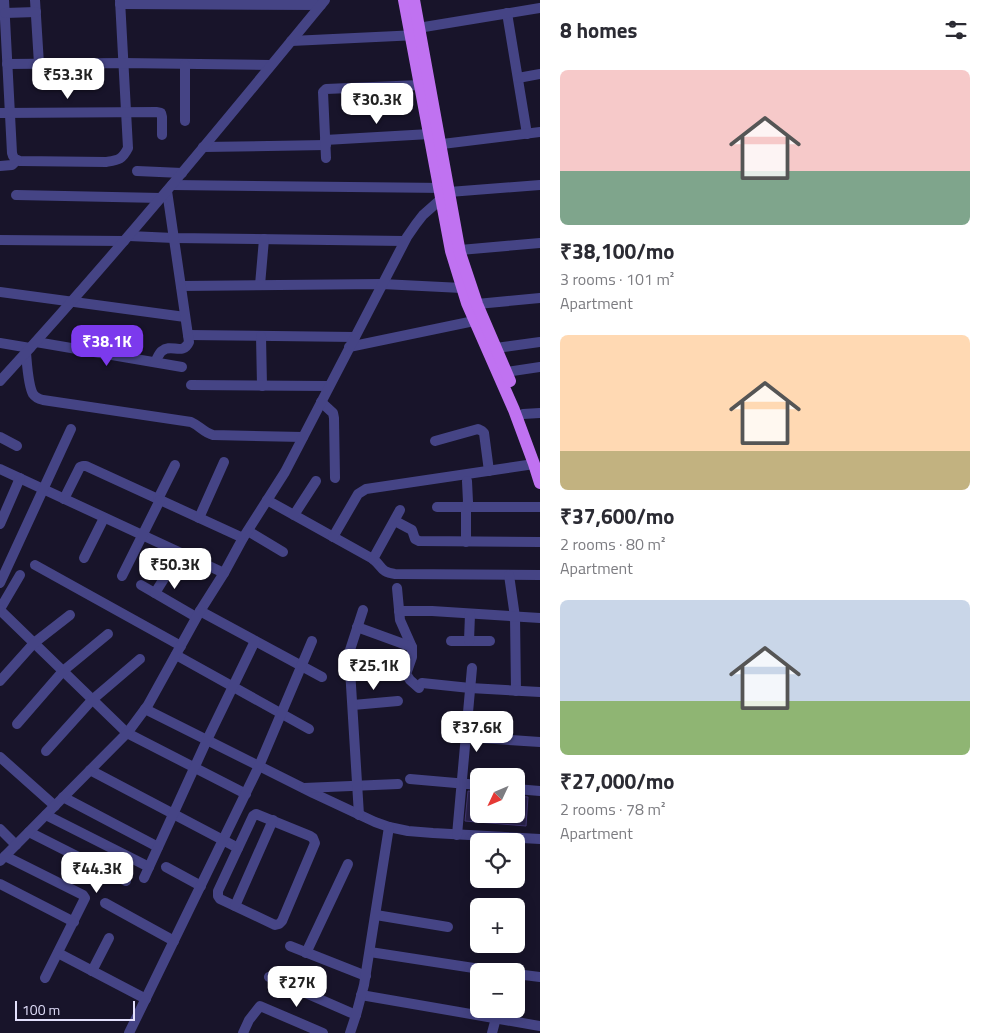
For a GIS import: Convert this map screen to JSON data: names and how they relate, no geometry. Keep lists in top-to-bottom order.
{
  "scale_bar": "100 m",
  "north": "bottom left",
  "page": {
    "heading": "8 homes",
    "price": [
      "₹53.3K",
      "₹30.3K",
      "₹38.1K",
      "₹50.3K",
      "₹25.1K",
      "₹37.6K",
      "₹44.3K",
      "₹27K"
    ],
    "list": [
      {
        "name": "₹38,100/mo",
        "note": "3 rooms · 101 m² · Apartment"
      },
      {
        "name": "₹37,600/mo",
        "note": "2 rooms · 80 m² · Apartment"
      },
      {
        "name": "₹27,000/mo",
        "note": "2 rooms · 78 m² · Apartment"
      }
    ],
    "map_buttons": ["+", "−"],
    "scale": "100 m"
  }
}
